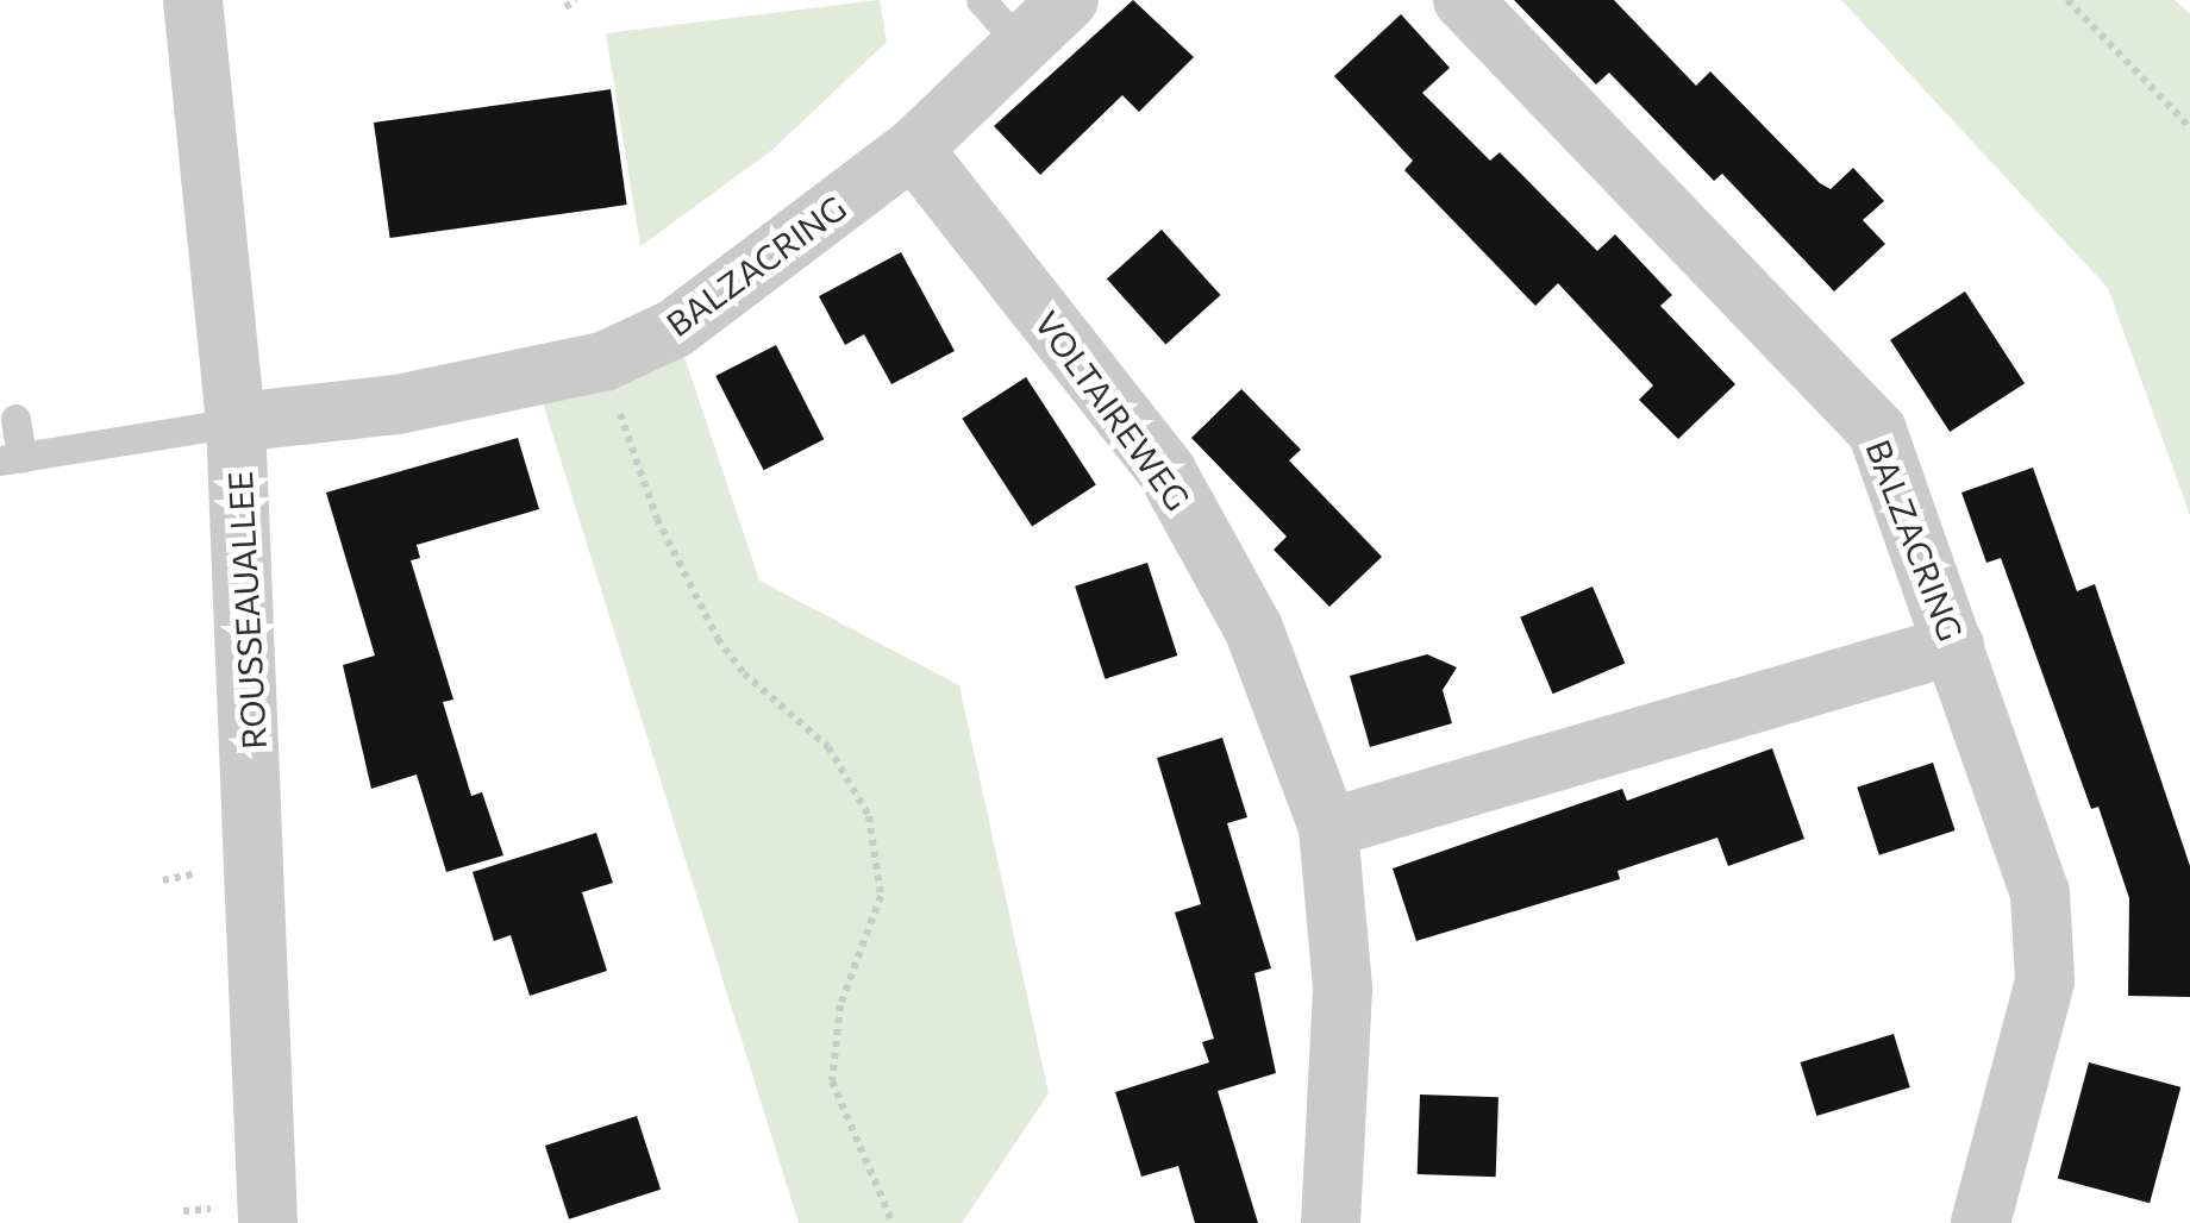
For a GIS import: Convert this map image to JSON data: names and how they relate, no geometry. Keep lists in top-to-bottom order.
{
  "streets": {
    "street": ["BALZACRING", "VOLTAIREWEG", "ROUSSEAUALLEE"]
  },
  "crossings": [
    ["BALZACRING", "VOLTAIREWEG"],
    ["BALZACRING", "ROUSSEAUALLEE"]
  ]
}
